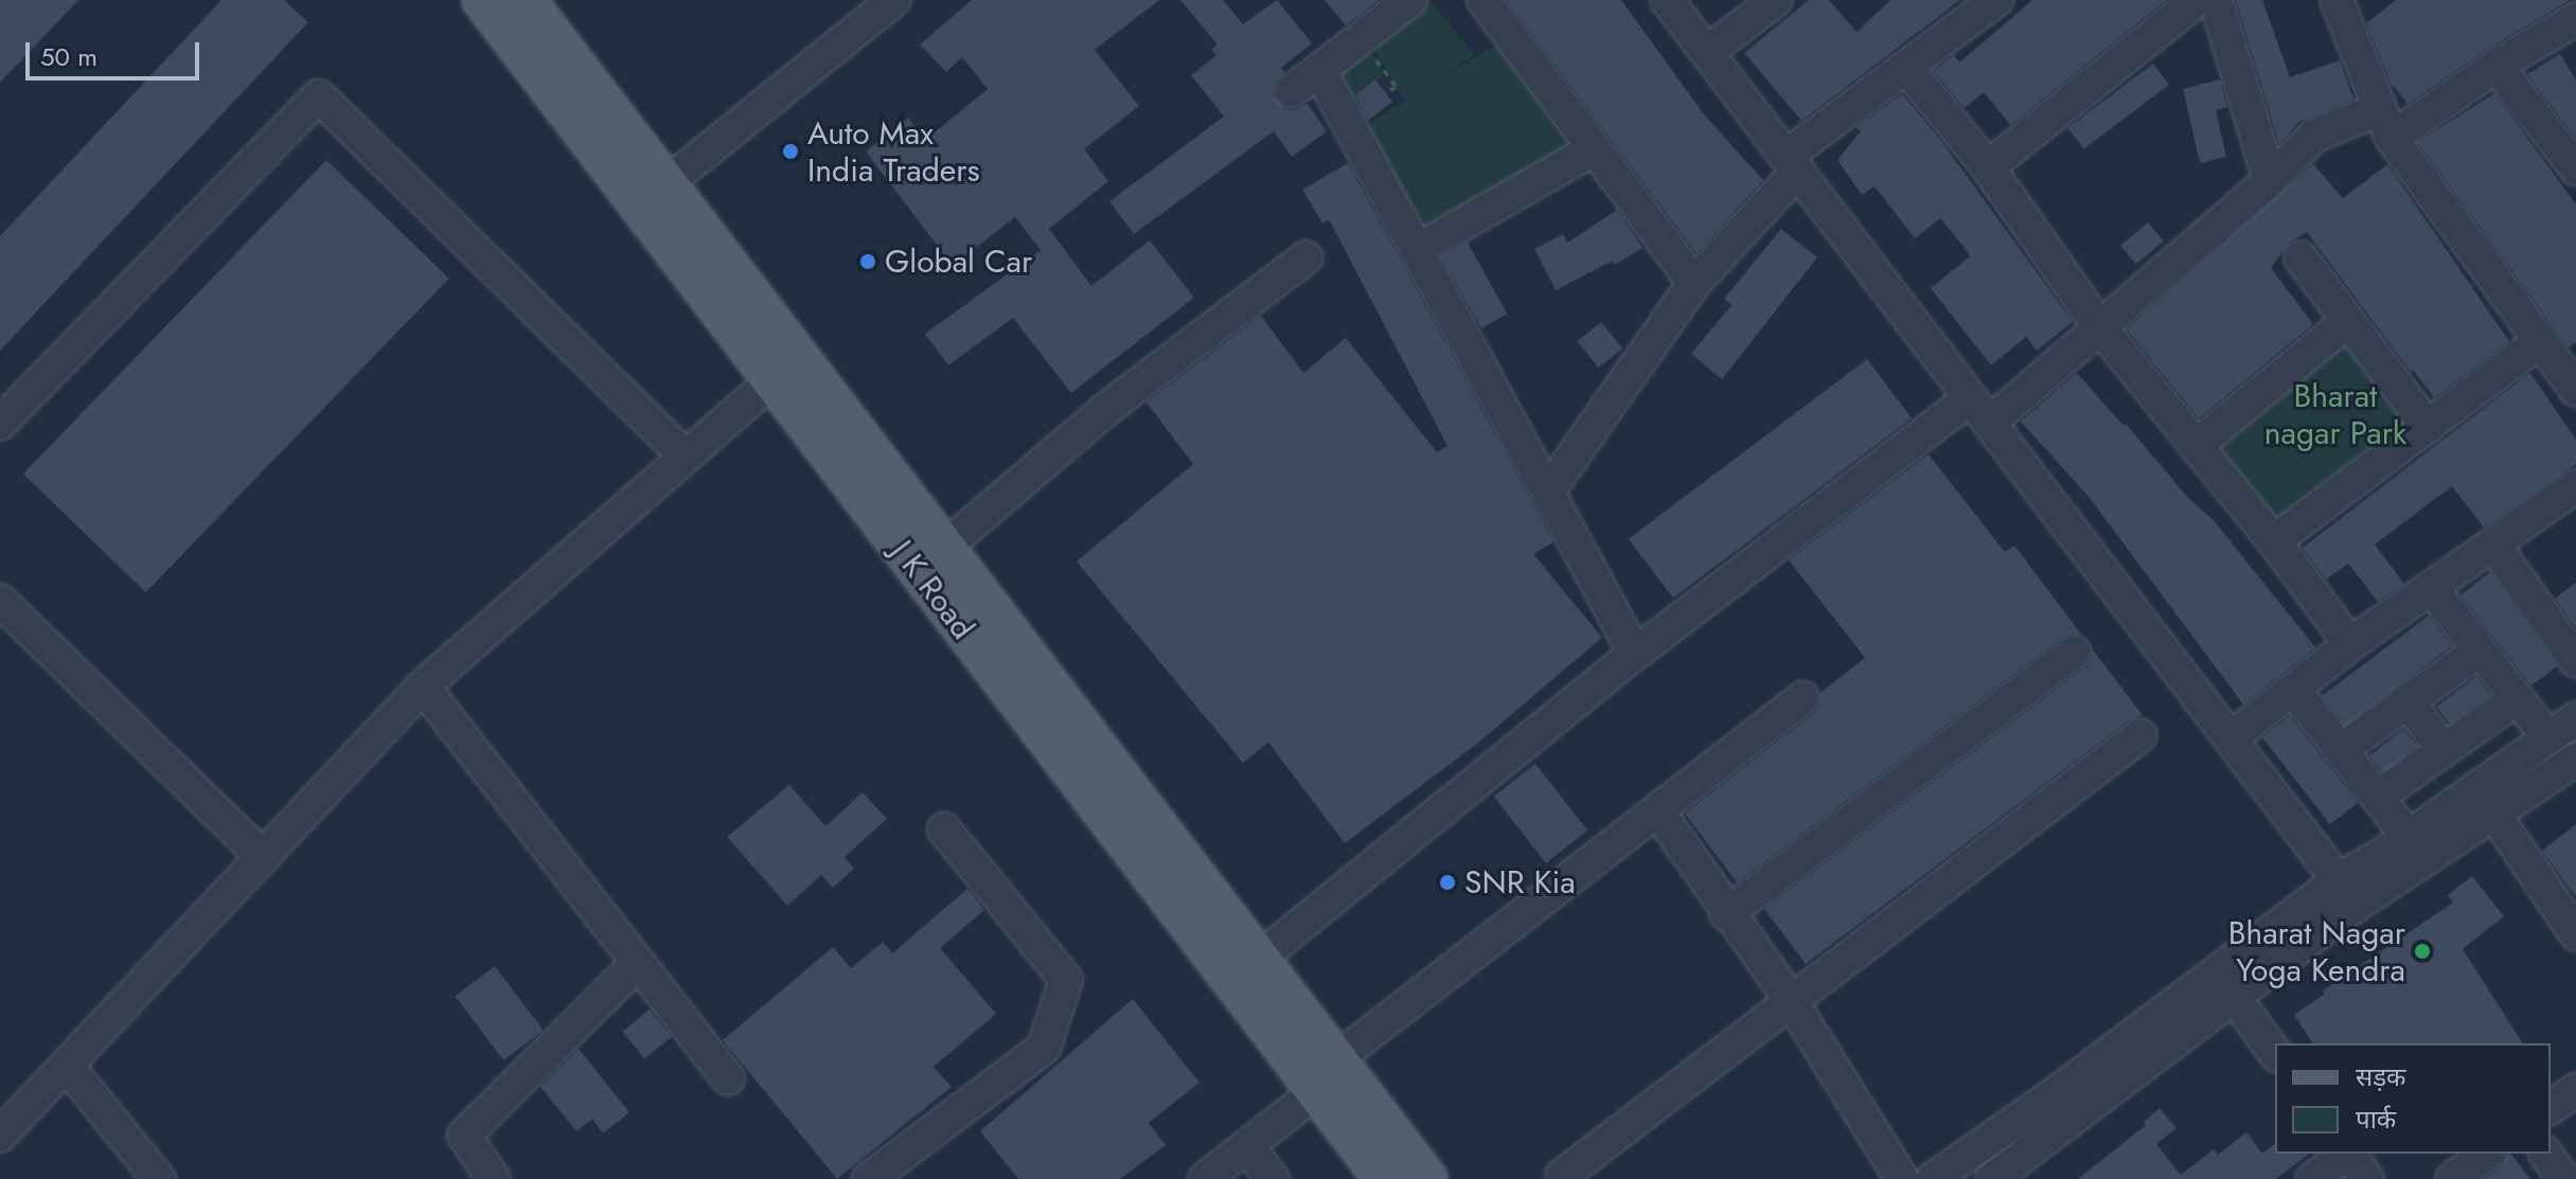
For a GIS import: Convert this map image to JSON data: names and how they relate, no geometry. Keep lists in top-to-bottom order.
{
  "streets": {
    "main road": ["J K Road"]
  },
  "parks": ["Bharat nagar Park"],
  "places": [
    "Auto Max India Traders",
    "Global Car",
    "SNR Kia",
    "Bharat Nagar Yoga Kendra"
  ],
  "legend": ["सड़क", "पार्क"],
  "scale_bar": "50 m"
}
